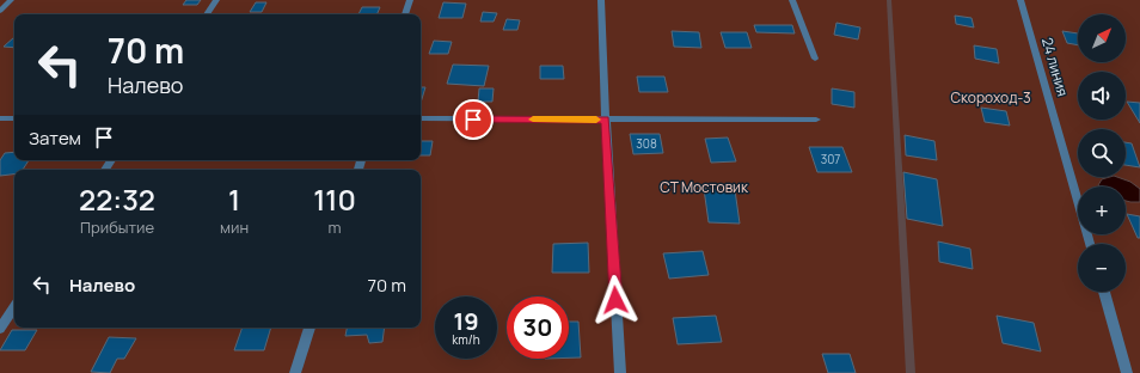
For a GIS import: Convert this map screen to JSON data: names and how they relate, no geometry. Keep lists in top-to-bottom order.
{
  "streets": {
    "street": ["24 линия"]
  },
  "parks": ["Скороход-3", "СТ Мостовик"],
  "house_numbers": ["308", "307"],
  "north": "top right",
  "page": {
    "map_buttons": ["+", "−"],
    "turn": ["70 m", "Налево"],
    "then": "Затем",
    "eta": [
      "22:32",
      "Прибытие",
      "1",
      "мин",
      "110",
      "m"
    ],
    "list": [
      {
        "name": "Налево",
        "value": "70 m"
      }
    ],
    "speed": "19 km/h",
    "limit": "30"
  }
}
